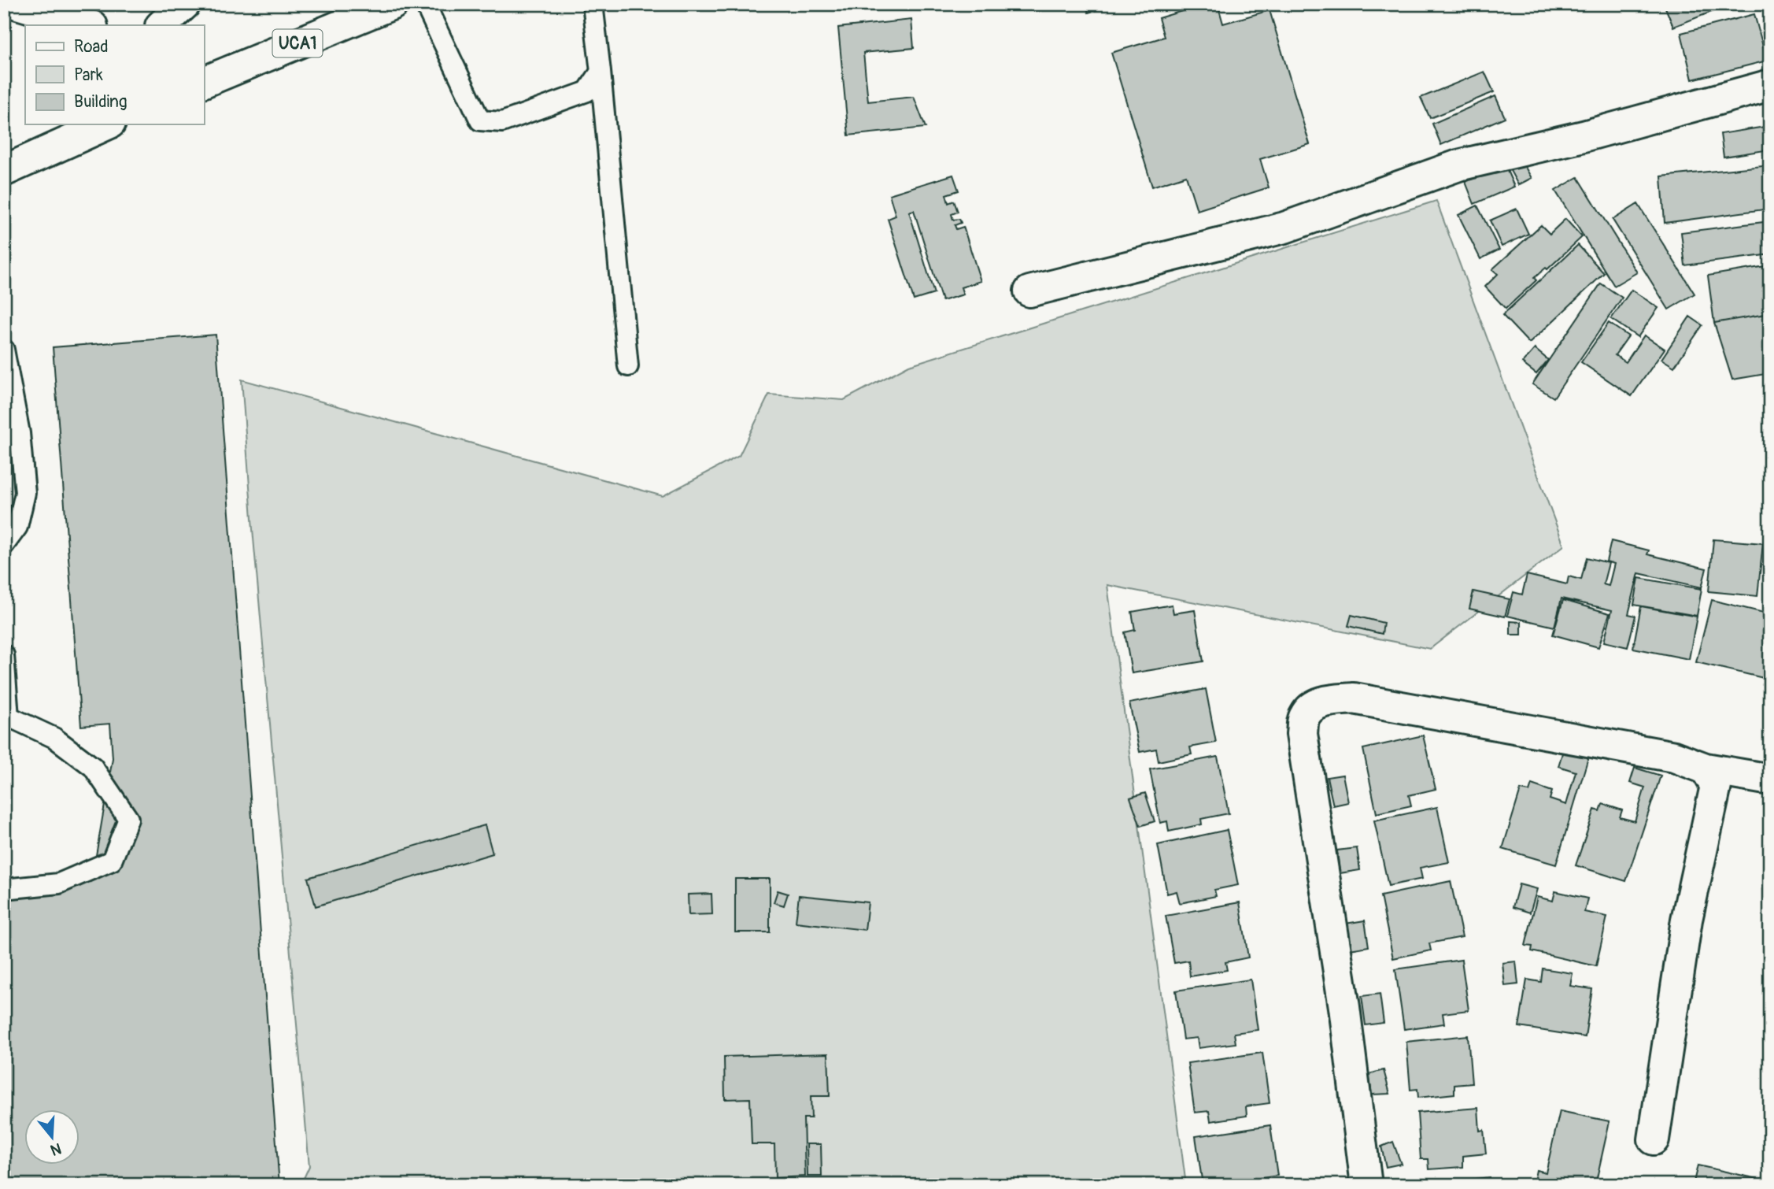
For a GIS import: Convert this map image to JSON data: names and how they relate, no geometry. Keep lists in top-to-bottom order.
{
  "streets": {
    "street": ["UCA1"]
  },
  "legend": ["Road", "Park", "Building"],
  "north": "bottom"
}
